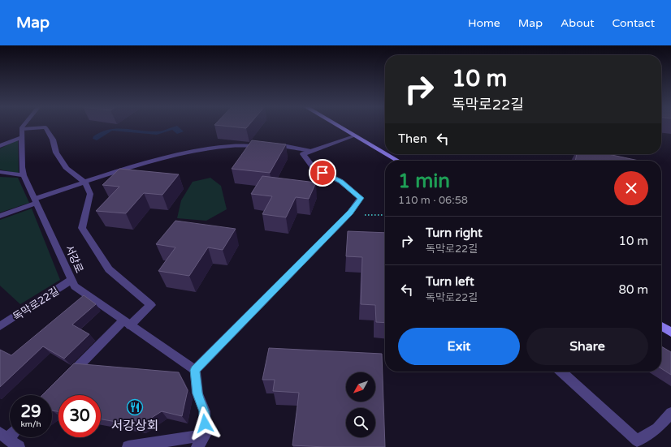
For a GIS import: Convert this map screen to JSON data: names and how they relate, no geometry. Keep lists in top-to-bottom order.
{
  "streets": {
    "street": ["서강로", "독막로22길"]
  },
  "crossings": [
    ["서강로", "독막로22길"]
  ],
  "places": {
    "restaurant": ["서강상회"]
  },
  "north": "bottom left",
  "page": {
    "header": "Map",
    "nav": [
      "Home",
      "Map",
      "About",
      "Contact"
    ],
    "turn": ["10 m", "독막로22길"],
    "then": "Then",
    "heading": ["1 min", "110 m · 06:58"],
    "list": [
      {
        "name": "Turn right",
        "note": "독막로22길",
        "value": "10 m"
      },
      {
        "name": "Turn left",
        "note": "독막로22길",
        "value": "80 m"
      }
    ],
    "buttons": ["Exit", "Share"],
    "speed": "29 km/h",
    "limit": "30"
  }
}
